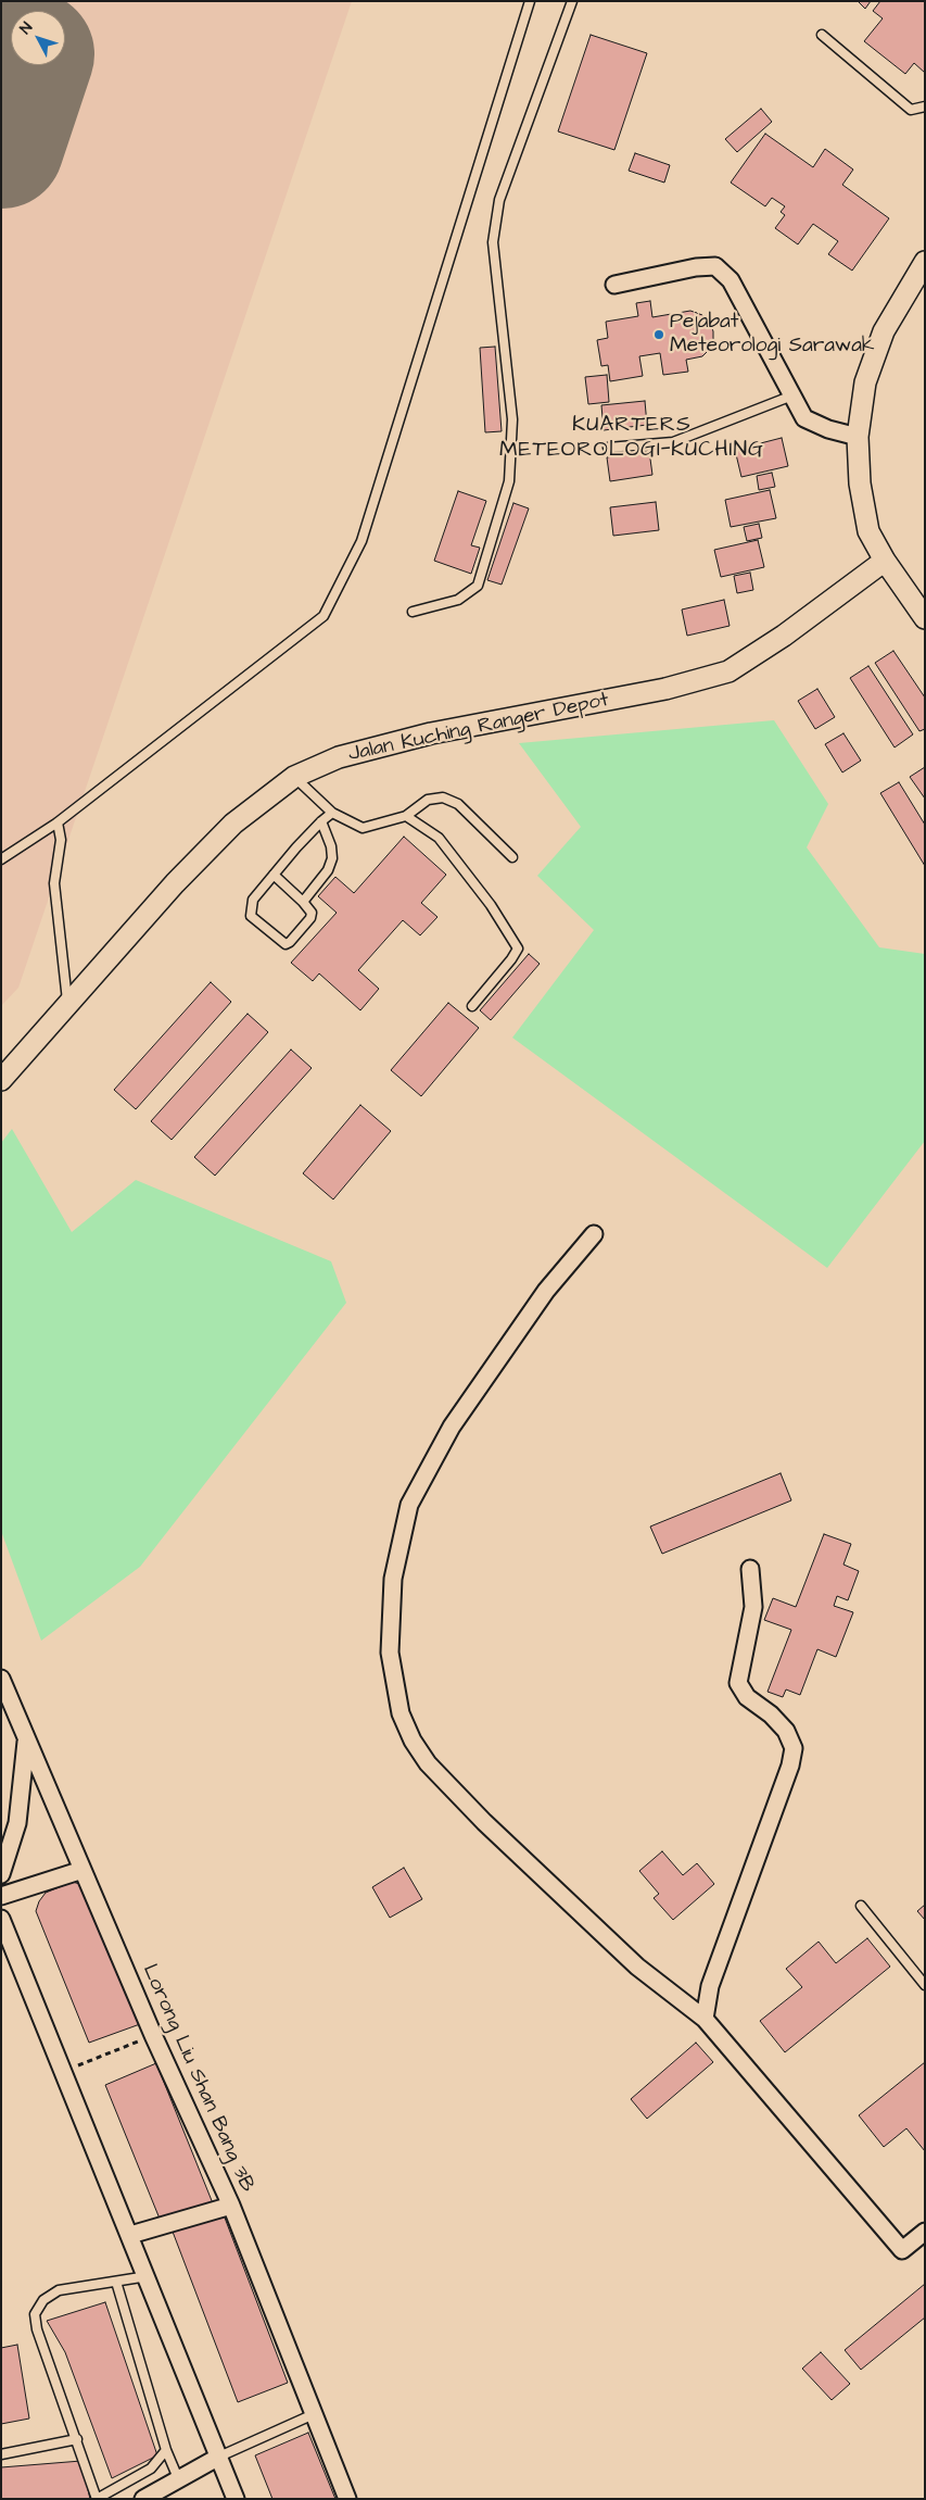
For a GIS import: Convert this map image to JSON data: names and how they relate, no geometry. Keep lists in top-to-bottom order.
{
  "streets": {
    "street": ["Jalan Kuching Ranger Depot", "Lorong Liu Shan Bang 3B"]
  },
  "districts": ["KUARTERS METEOROLOGI KUCHING"],
  "places": ["Pejabat Meteorologi Sarawak"],
  "north": "top left"
}
